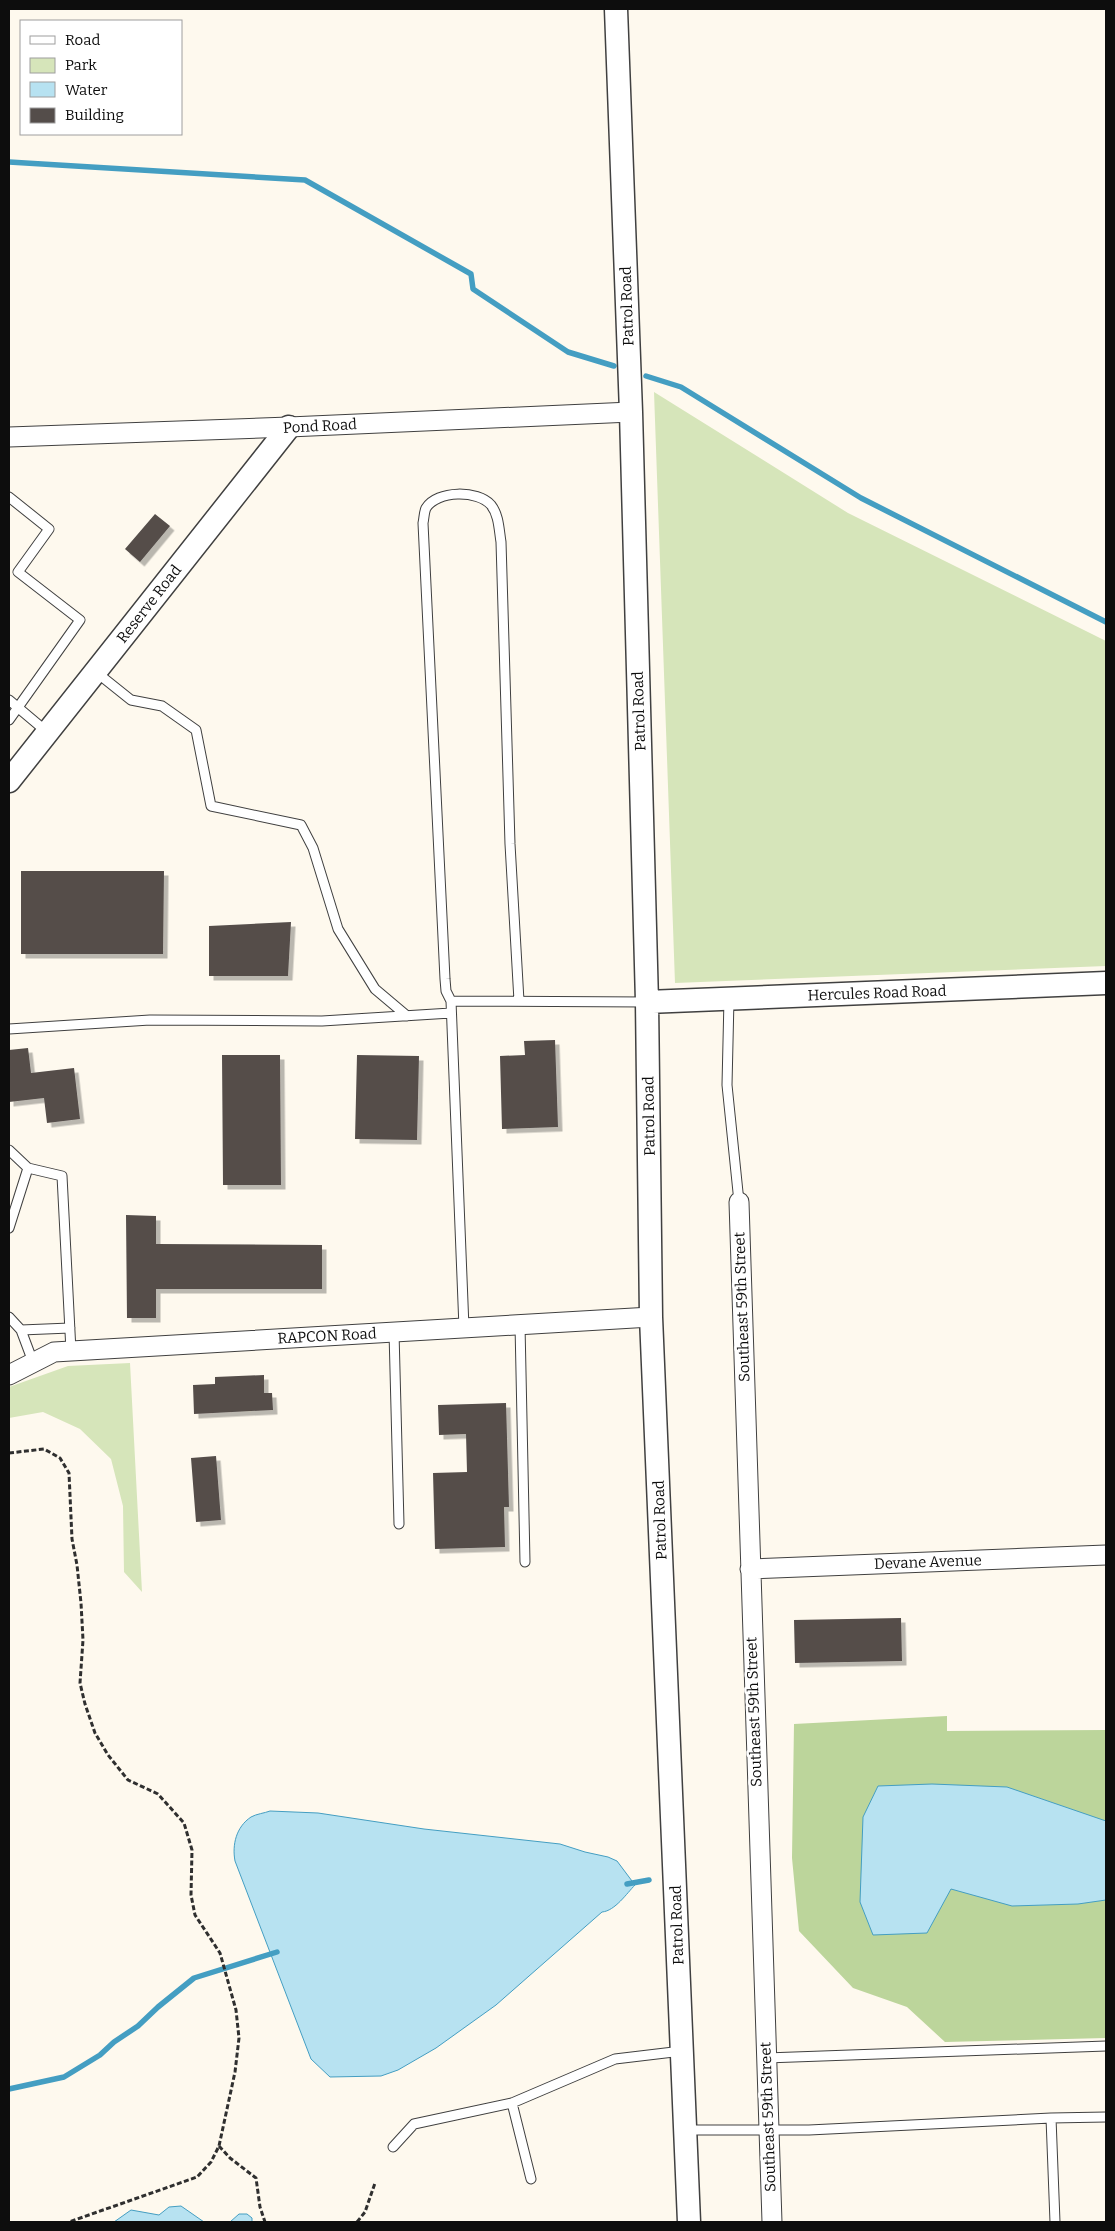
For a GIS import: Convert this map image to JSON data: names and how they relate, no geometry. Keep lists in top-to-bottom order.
{
  "streets": {
    "street": [
      "Patrol Road",
      "Pond Road",
      "Reserve Road",
      "Hercules Road Road",
      "Southeast 59th Street",
      "RAPCON Road",
      "Devane Avenue"
    ]
  },
  "crossings": [
    ["Patrol Road", "Pond Road"],
    ["Patrol Road", "Hercules Road Road"],
    ["Patrol Road", "RAPCON Road"],
    ["Pond Road", "Reserve Road"],
    ["Southeast 59th Street", "Devane Avenue"]
  ],
  "legend": [
    "Road",
    "Park",
    "Water",
    "Building"
  ]
}
